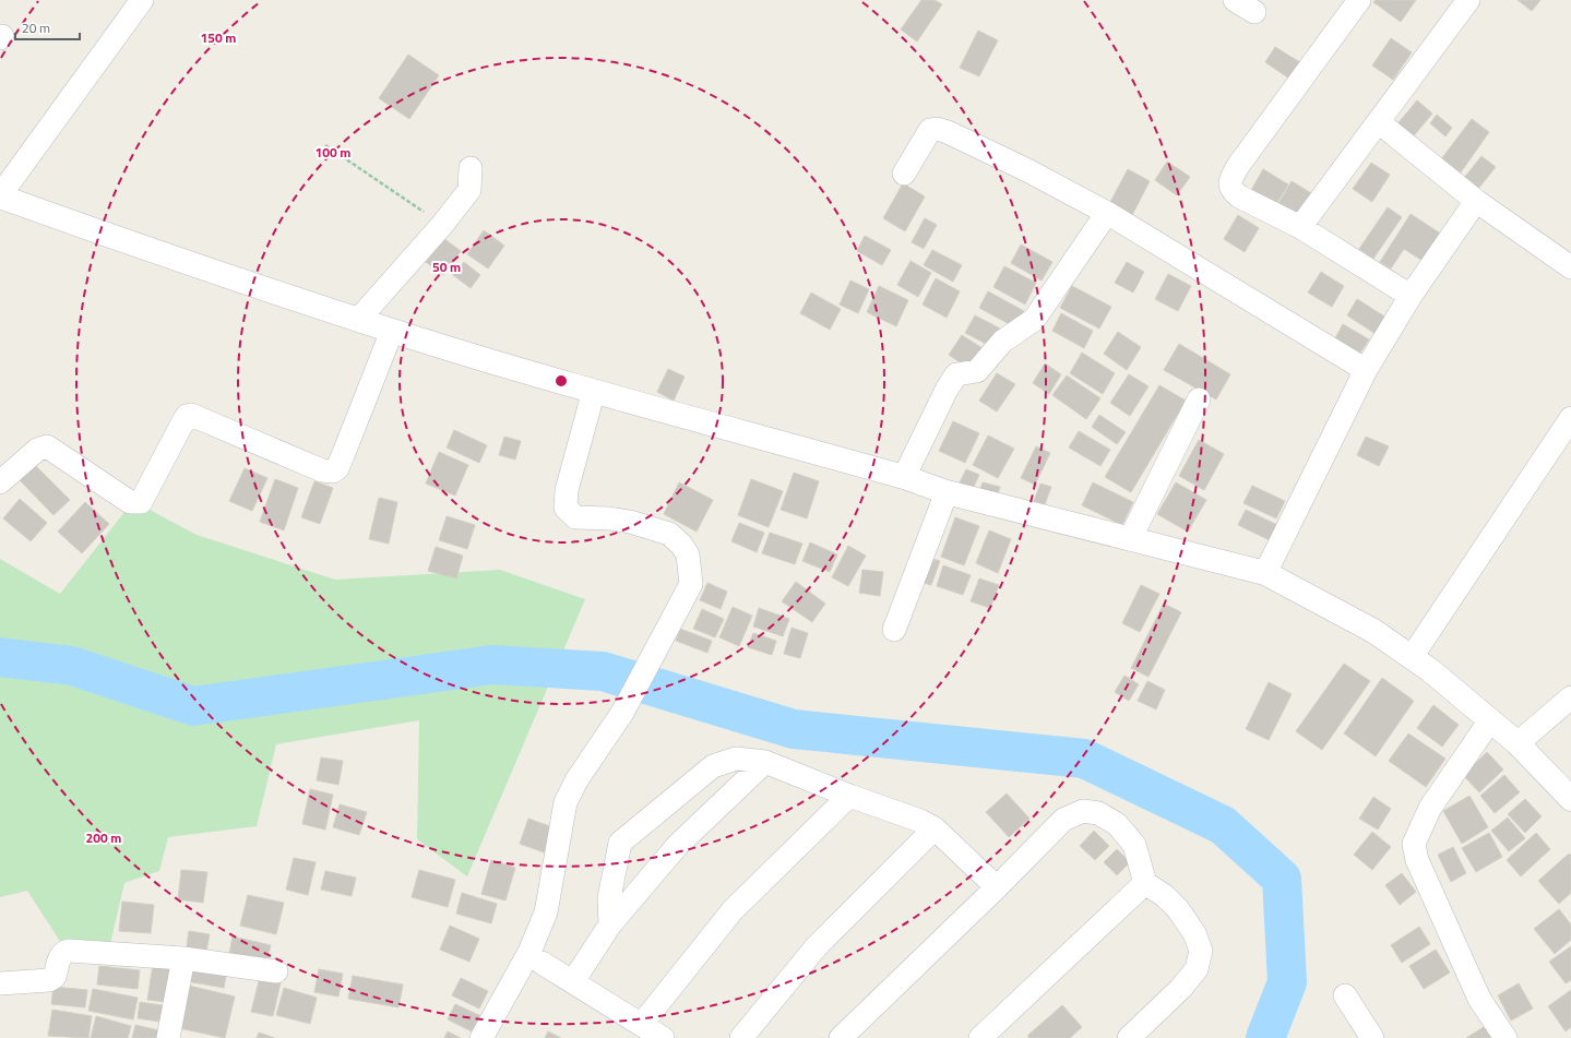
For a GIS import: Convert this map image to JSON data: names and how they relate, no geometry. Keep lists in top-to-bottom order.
{
  "scale_bar": "20 m",
  "rings": [
    "150 m",
    "100 m",
    "50 m",
    "200 m"
  ]
}
